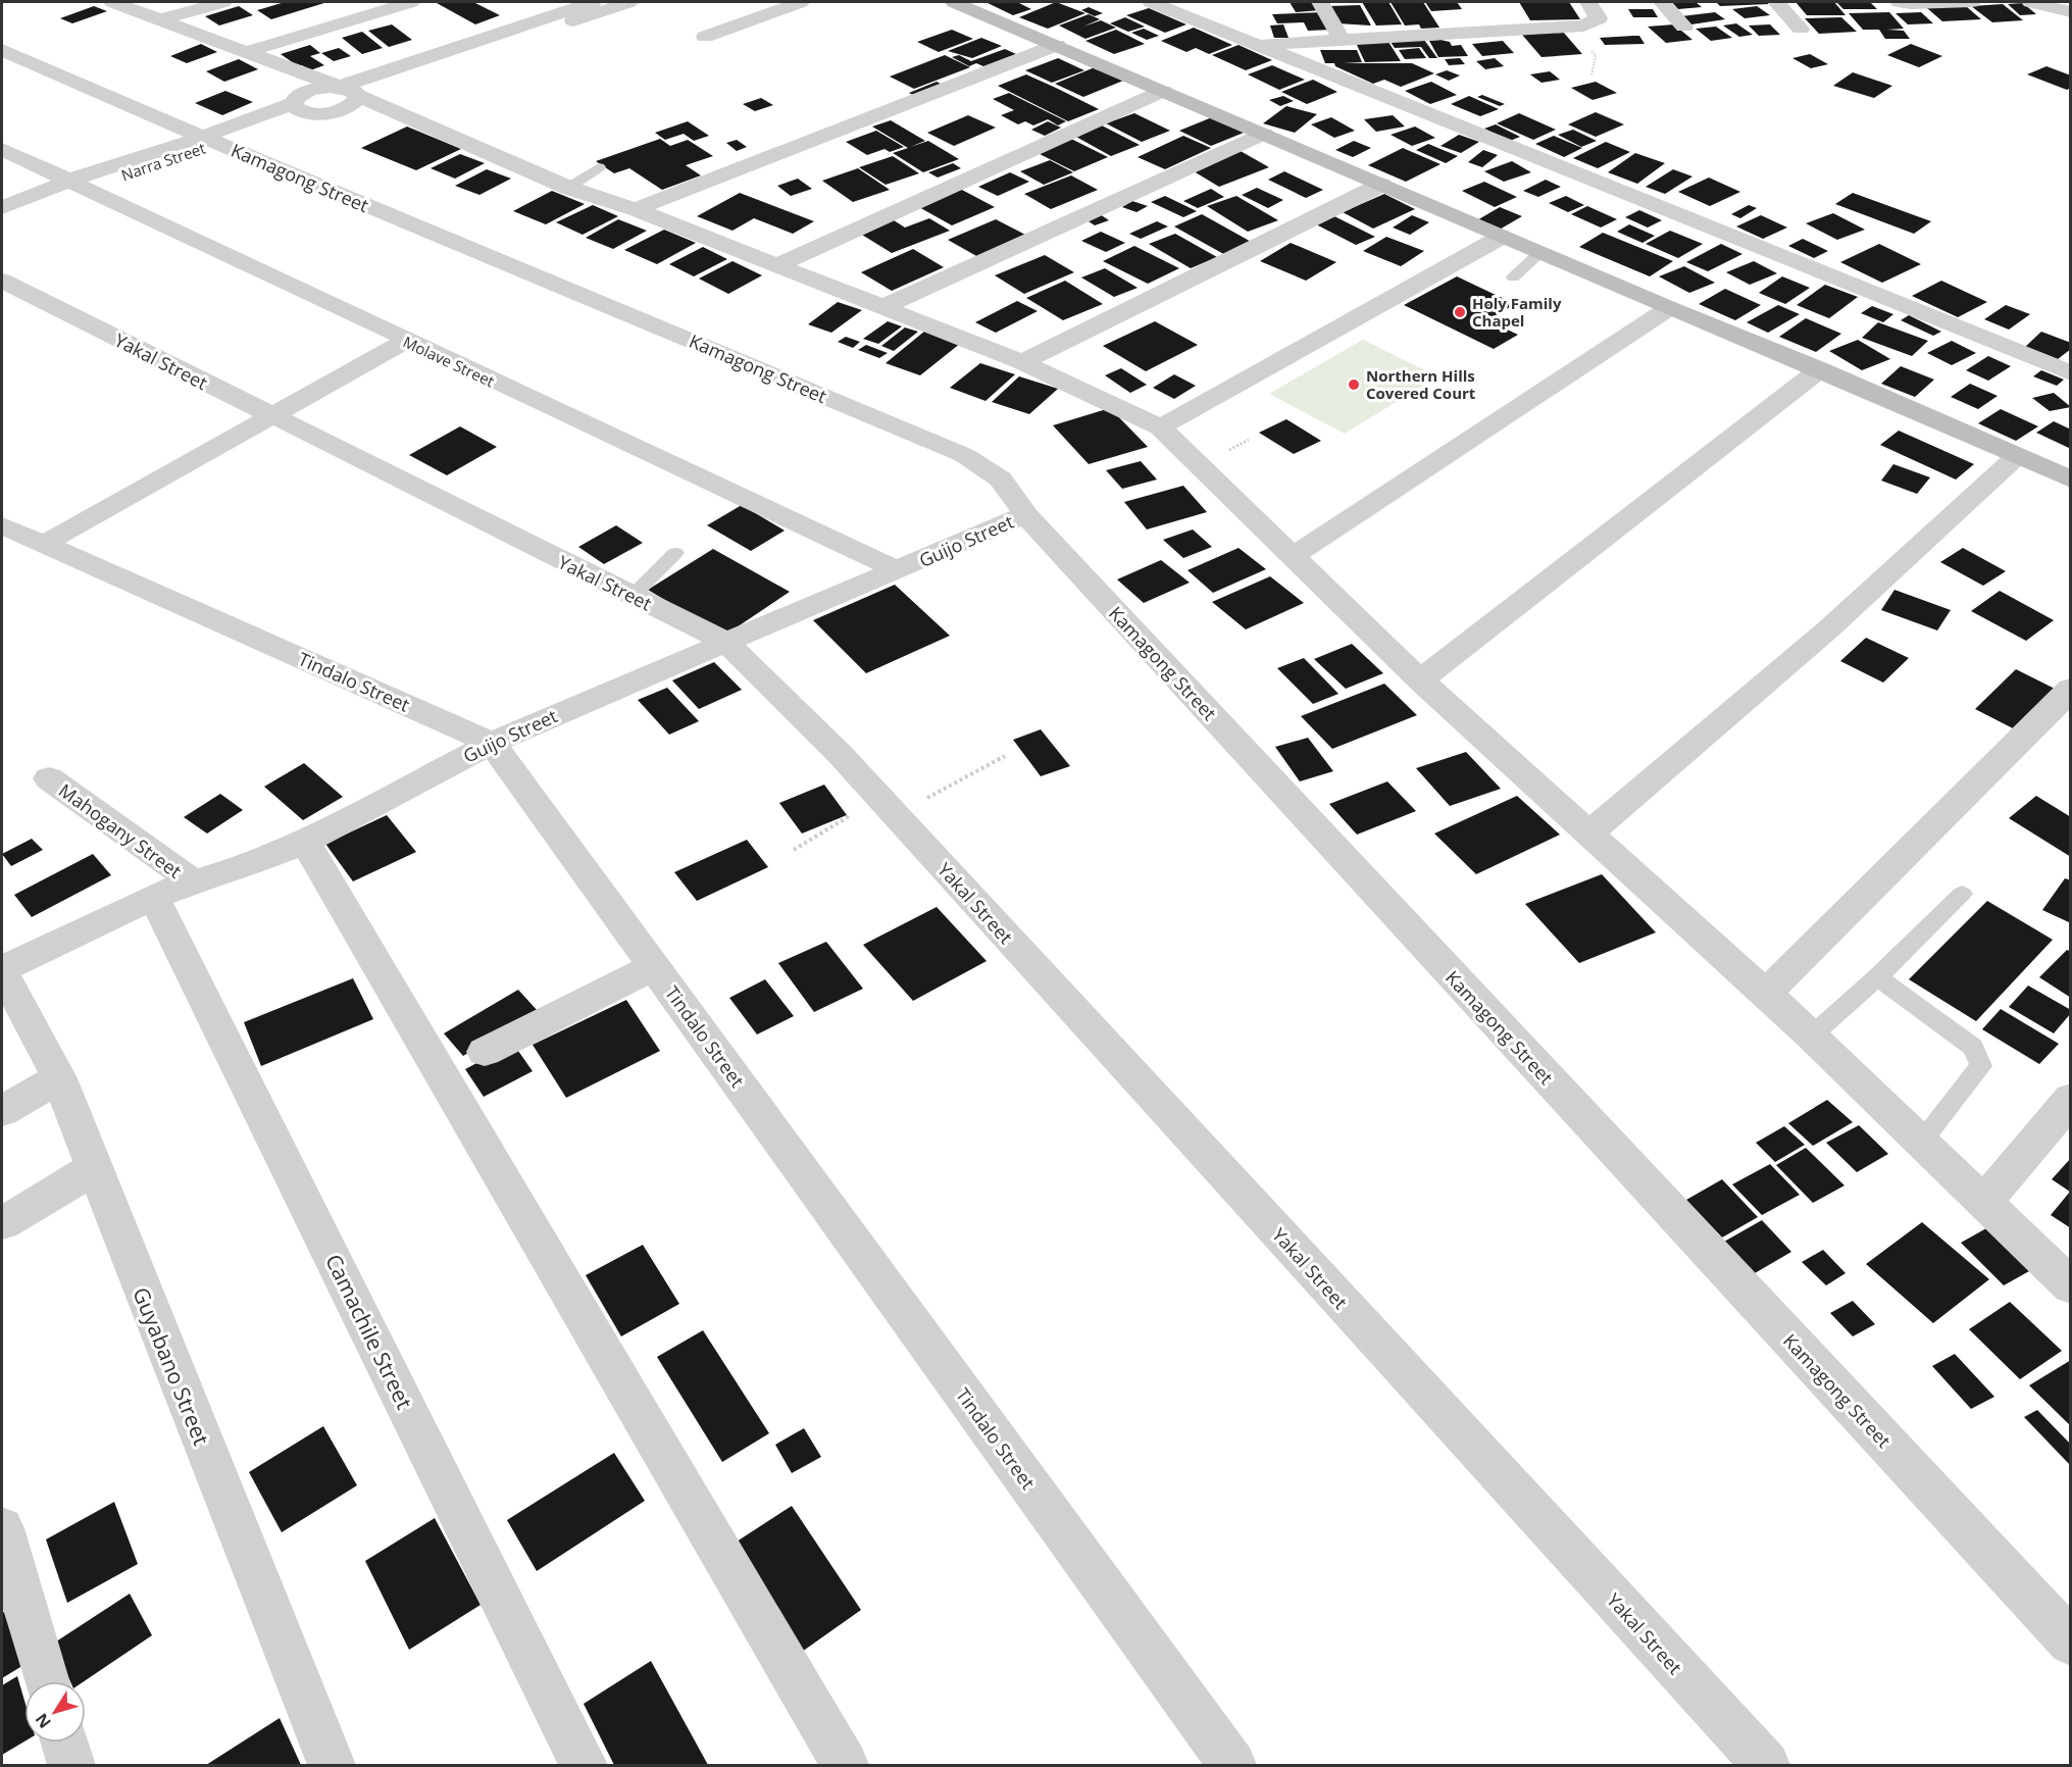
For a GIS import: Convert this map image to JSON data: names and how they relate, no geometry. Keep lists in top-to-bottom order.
{
  "streets": {
    "street": [
      "Narra Street",
      "Kamagong Street",
      "Yakal Street",
      "Molave Street",
      "Guijo Street",
      "Tindalo Street",
      "Mahogany Street",
      "Camachile Street",
      "Guyabano Street"
    ]
  },
  "crossings": [
    ["Narra Street", "Kamagong Street"],
    ["Narra Street", "Molave Street"],
    ["Kamagong Street", "Guijo Street"],
    ["Yakal Street", "Guijo Street"],
    ["Molave Street", "Guijo Street"],
    ["Guijo Street", "Tindalo Street"],
    ["Guijo Street", "Mahogany Street"],
    ["Guijo Street", "Camachile Street"],
    ["Guijo Street", "Guyabano Street"]
  ],
  "places": ["Holy Family Chapel", "Northern Hills Covered Court"],
  "north": "bottom left"
}
